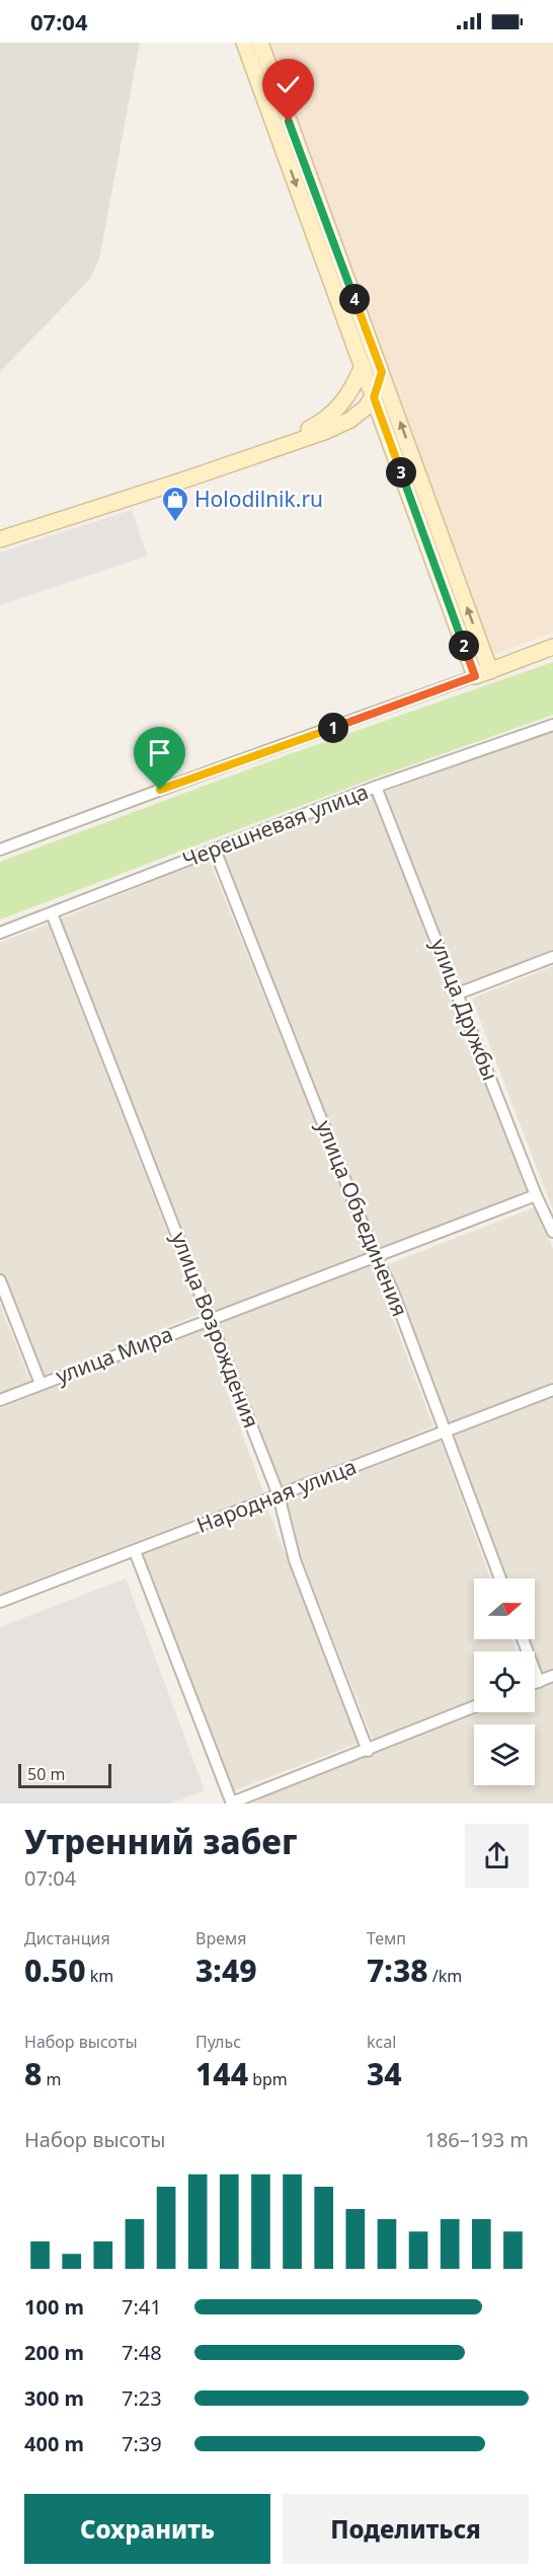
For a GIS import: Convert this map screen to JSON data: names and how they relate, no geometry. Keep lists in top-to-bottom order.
{
  "streets": {
    "street": [
      "Черешневая улица",
      "улица Дружбы",
      "улица Объединения",
      "улица Возрождения",
      "улица Мира",
      "Народная улица"
    ]
  },
  "crossings": [
    ["Черешневая улица", "улица Дружбы"],
    ["Черешневая улица", "улица Объединения"],
    ["Черешневая улица", "улица Возрождения"],
    ["улица Дружбы", "улица Мира"],
    ["улица Объединения", "улица Мира"],
    ["улица Объединения", "Народная улица"],
    ["улица Возрождения", "улица Мира"],
    ["улица Возрождения", "Народная улица"]
  ],
  "places": {
    "shop": ["Holodilnik.ru"]
  },
  "scale_bar": "50 m",
  "north": "right",
  "page": {
    "status": "07:04",
    "pins": [
      "4",
      "3",
      "2",
      "1"
    ],
    "scale": "50 m",
    "heading": ["Утренний забег", "07:04"],
    "stats": [
      ["Дистанция", "0.50 km"],
      ["Время", "3:49"],
      ["Темп", "7:38 /km"],
      ["Набор высоты", "8 m"],
      ["Пульс", "144 bpm"],
      ["kcal", "34"]
    ],
    "chart": ["Набор высоты", "186–193 m"],
    "list": [
      {
        "name": "100 m",
        "note": "7:41"
      },
      {
        "name": "200 m",
        "note": "7:48"
      },
      {
        "name": "300 m",
        "note": "7:23"
      },
      {
        "name": "400 m",
        "note": "7:39"
      }
    ],
    "buttons": ["Сохранить", "Поделиться"]
  }
}
